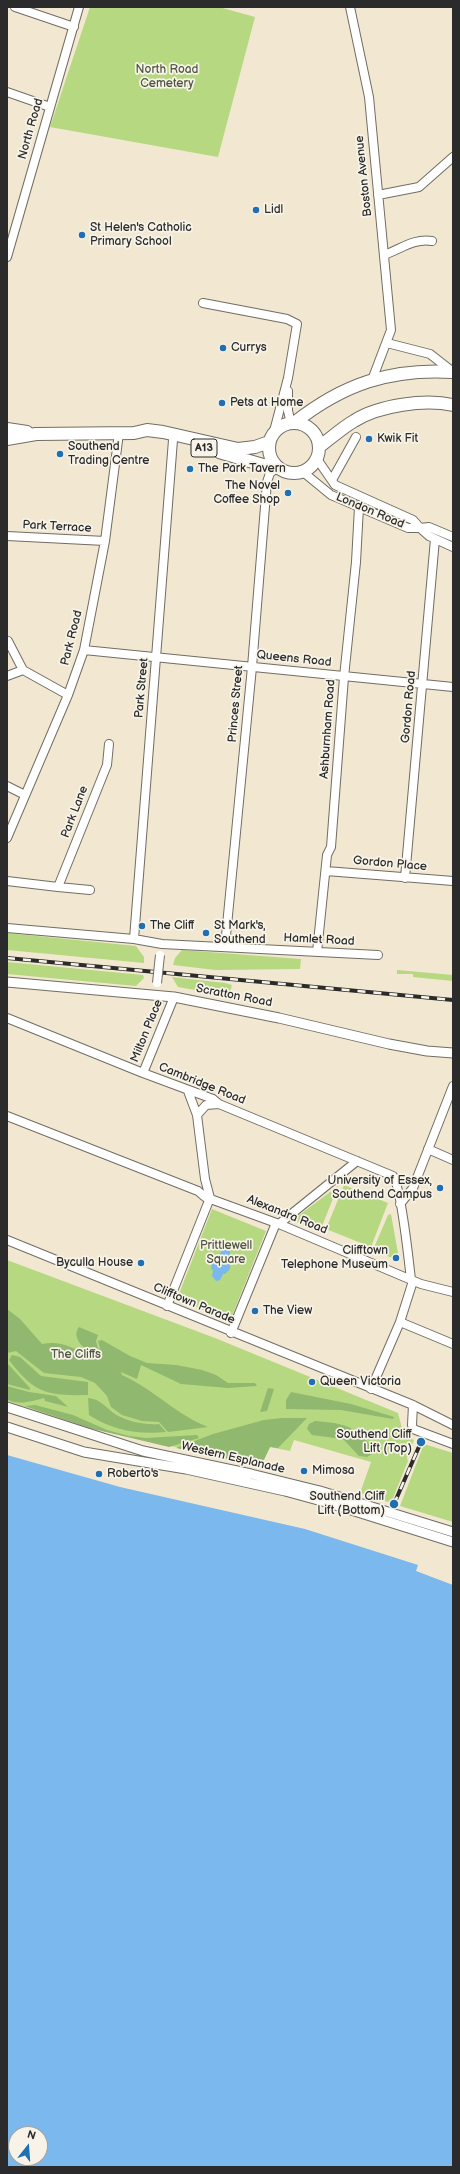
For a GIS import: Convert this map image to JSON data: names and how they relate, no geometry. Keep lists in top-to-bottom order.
{
  "streets": {
    "main road": ["A13"],
    "street": [
      "North Road",
      "Boston Avenue",
      "London Road",
      "Park Terrace",
      "Park Road",
      "Queens Road",
      "Park Street",
      "Princes Street",
      "Gordon Road",
      "Ashburnham Road",
      "Park Lane",
      "Gordon Place",
      "Hamlet Road",
      "Scratton Road",
      "Milton Place",
      "Cambridge Road",
      "Alexandra Road",
      "Clifftown Parade",
      "Western Esplanade"
    ]
  },
  "crossings": [
    ["A13", "London Road"],
    ["A13", "Park Road"],
    ["A13", "Park Street"],
    ["A13", "Princes Street"],
    ["London Road", "Princes Street"],
    ["London Road", "Gordon Road"],
    ["London Road", "Ashburnham Road"],
    ["Park Terrace", "Park Road"],
    ["Park Road", "Queens Road"],
    ["Queens Road", "Park Street"],
    ["Queens Road", "Princes Street"],
    ["Queens Road", "Gordon Road"],
    ["Queens Road", "Ashburnham Road"],
    ["Park Street", "Hamlet Road"],
    ["Princes Street", "Hamlet Road"],
    ["Gordon Road", "Gordon Place"],
    ["Ashburnham Road", "Gordon Place"],
    ["Ashburnham Road", "Hamlet Road"],
    ["Scratton Road", "Milton Place"],
    ["Milton Place", "Cambridge Road"]
  ],
  "parks": ["North Road Cemetery", "Prittlewell Square", "The Cliffs"],
  "places": [
    "Lidl",
    "St Helen's Catholic Primary School",
    "Currys",
    "Pets at Home",
    "Kwik Fit",
    "Southend Trading Centre",
    "The Park Tavern",
    "The Novel Coffee Shop",
    "The Cliff",
    "St Mark's, Southend",
    "University of Essex, Southend Campus",
    "Clifftown Telephone Museum",
    "Byculla House",
    "The View",
    "Queen Victoria",
    "Southend Cliff Lift (Top)",
    "Mimosa",
    "Roberto's",
    "Southend Cliff Lift (Bottom)"
  ],
  "north": "top"
}
